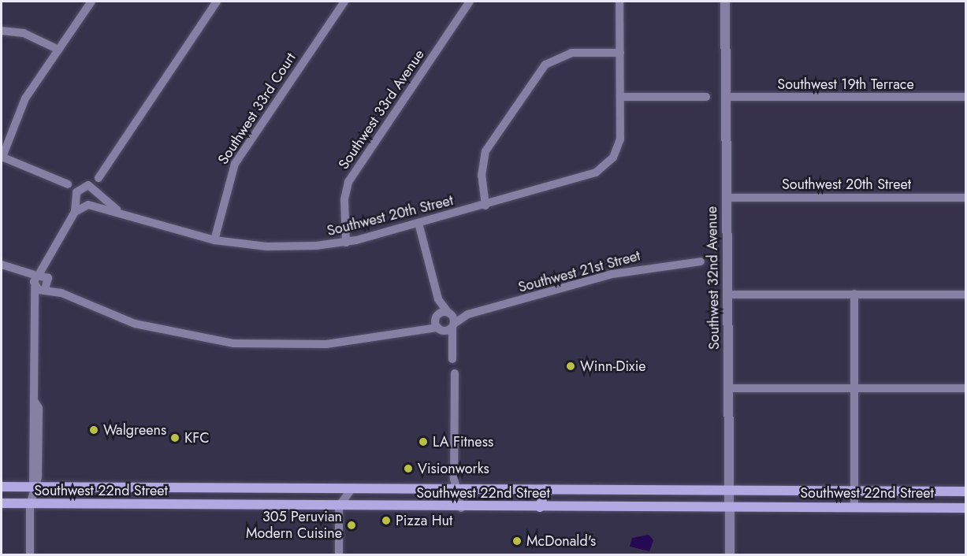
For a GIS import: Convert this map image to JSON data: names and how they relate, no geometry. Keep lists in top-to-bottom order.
{
  "streets": {
    "main road": ["Southwest 22nd Street"],
    "street": [
      "Southwest 19th Terrace",
      "Southwest 33rd Court",
      "Southwest 33rd Avenue",
      "Southwest 20th Street",
      "Southwest 21st Street",
      "Southwest 32nd Avenue"
    ]
  },
  "crossings": [
    ["Southwest 19th Terrace", "Southwest 32nd Avenue"],
    ["Southwest 33rd Court", "Southwest 20th Street"],
    ["Southwest 33rd Avenue", "Southwest 20th Street"],
    ["Southwest 20th Street", "Southwest 32nd Avenue"],
    ["Southwest 32nd Avenue", "Southwest 22nd Street"]
  ],
  "places": [
    "Winn-Dixie",
    "Walgreens",
    "KFC",
    "LA Fitness",
    "Visionworks",
    "Pizza Hut",
    "305 Peruvian Modern Cuisine",
    "McDonald's"
  ]
}
